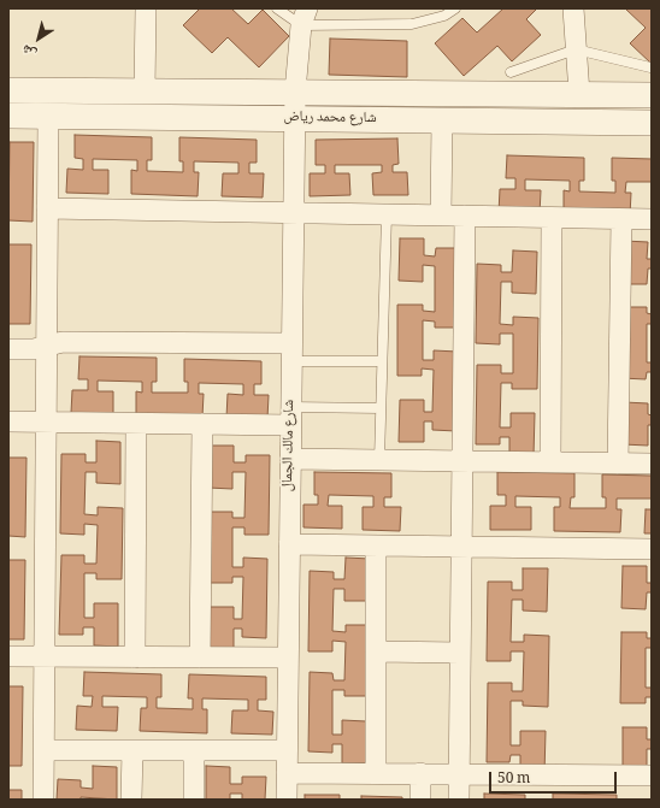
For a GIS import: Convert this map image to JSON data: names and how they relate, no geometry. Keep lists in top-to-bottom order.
{
  "streets": {
    "street": ["شارع محمد رياض", "شارع مالك الجمال"]
  },
  "crossings": [
    ["شارع محمد رياض", "شارع مالك الجمال"]
  ],
  "scale_bar": "50 m",
  "north": "bottom left"
}
